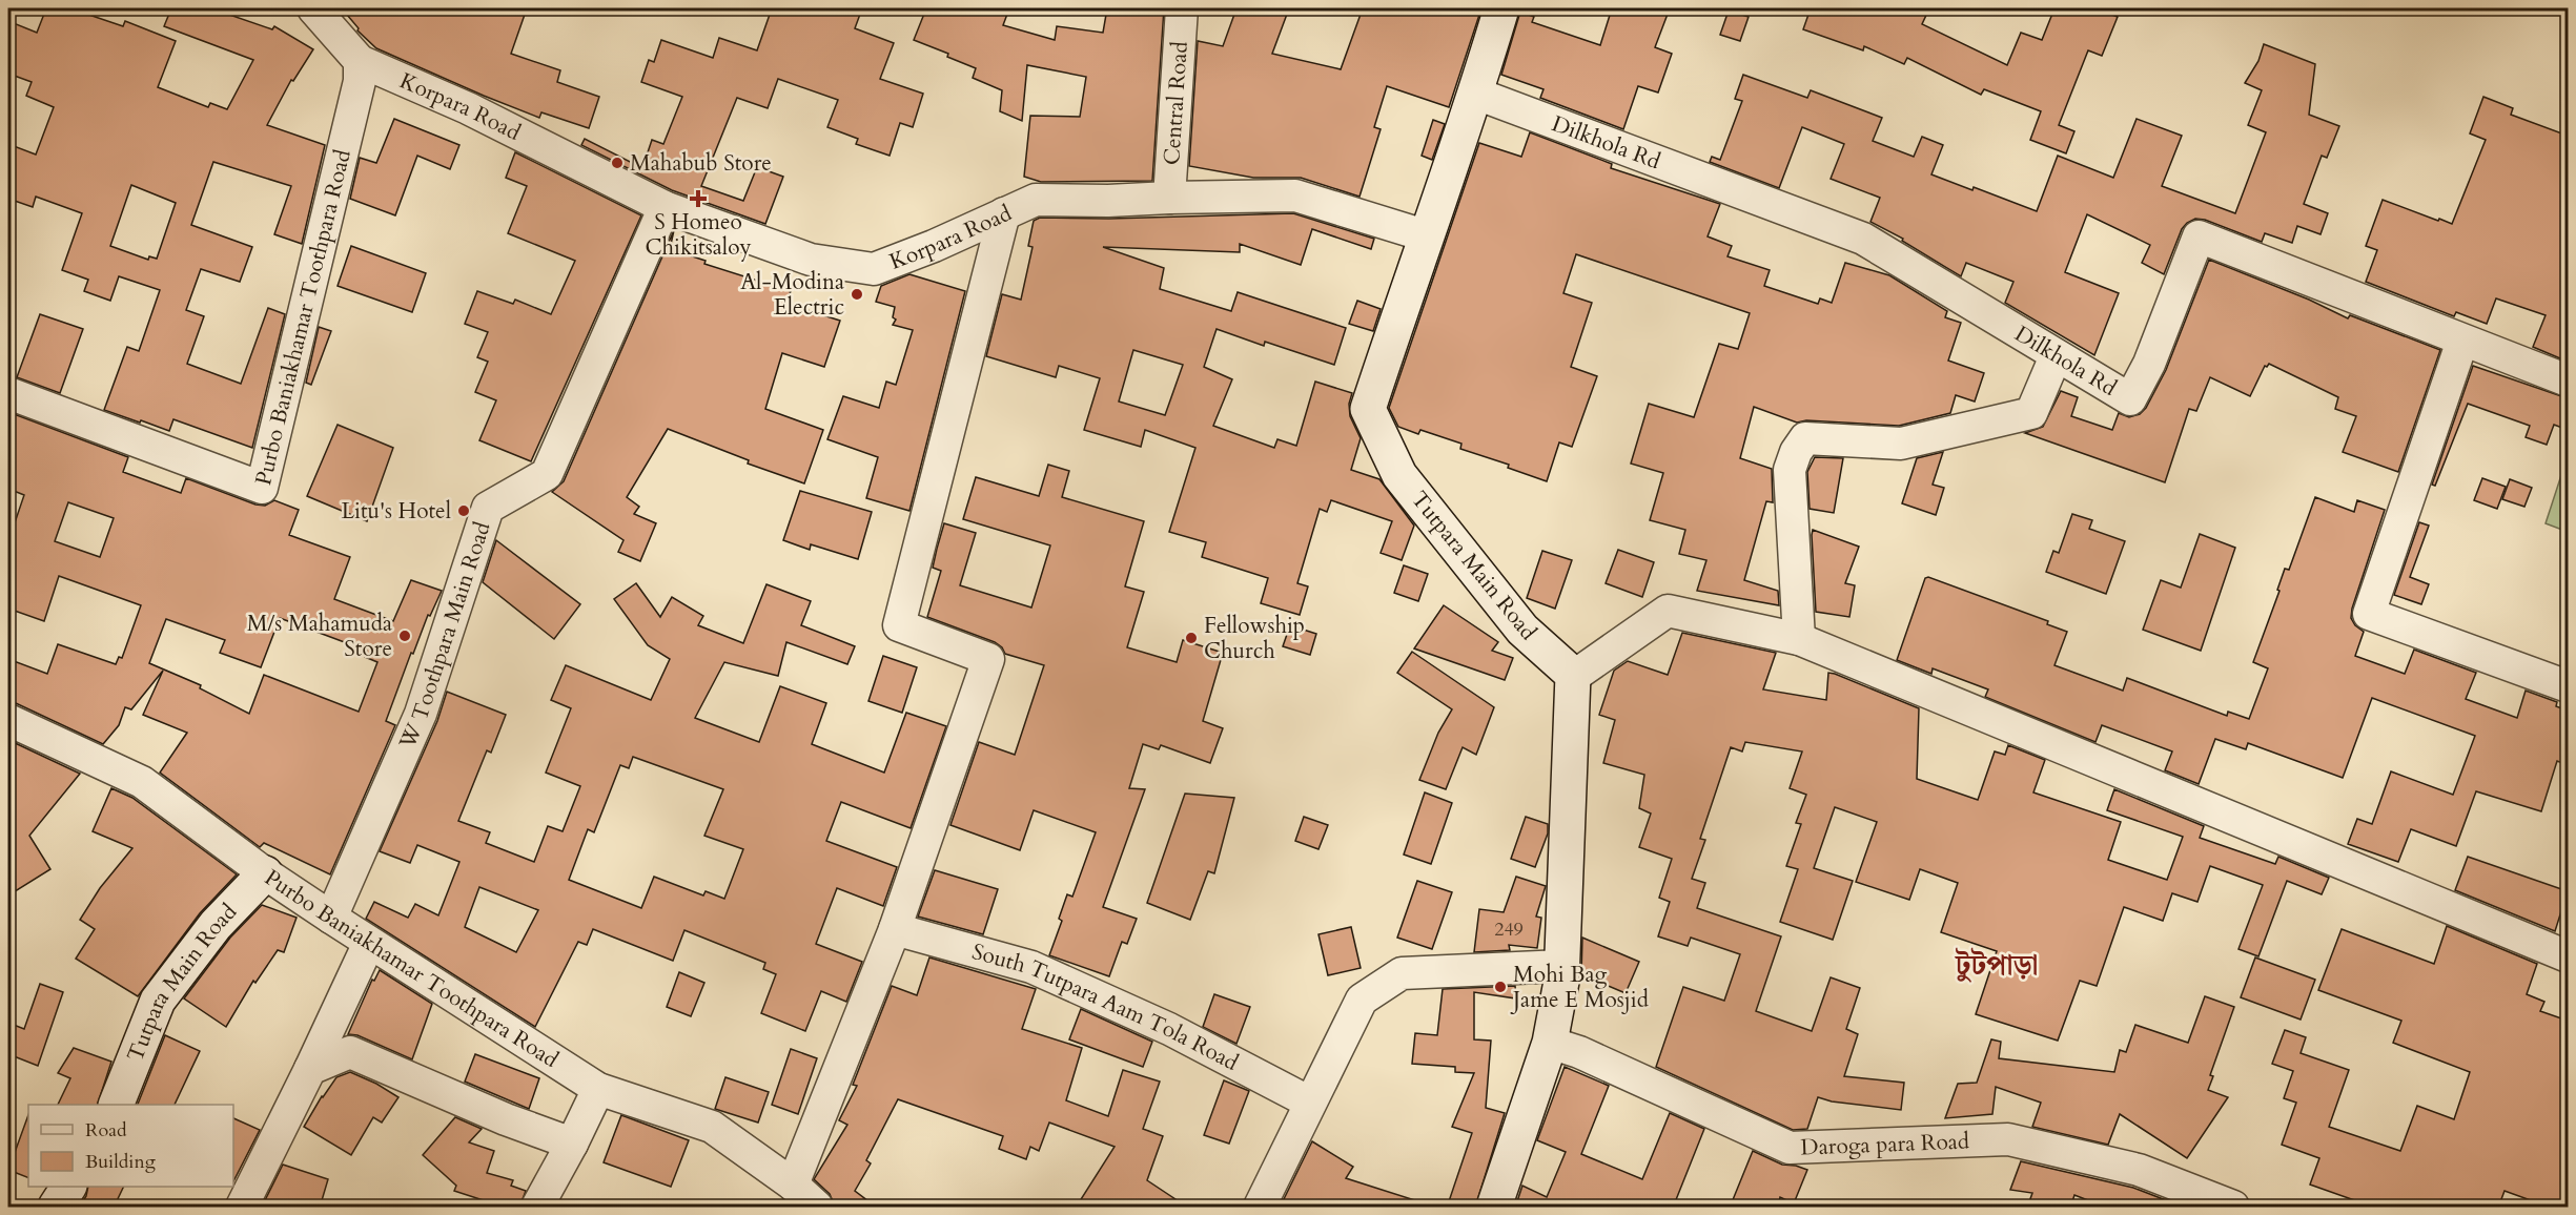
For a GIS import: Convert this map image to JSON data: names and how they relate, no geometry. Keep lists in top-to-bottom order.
{
  "streets": {
    "street": [
      "Central Road",
      "Korpara Road",
      "Dilkhola Rd",
      "Purbo Baniakhamar Toothpara Road",
      "Tutpara Main Road",
      "W Toothpara Main Road",
      "South Tutpara Aam Tola Road",
      "Daroga para Road"
    ]
  },
  "crossings": [
    ["Central Road", "Korpara Road"],
    ["Korpara Road", "Purbo Baniakhamar Toothpara Road"],
    ["Korpara Road", "Tutpara Main Road"],
    ["Korpara Road", "W Toothpara Main Road"],
    ["Dilkhola Rd", "Tutpara Main Road"],
    ["Purbo Baniakhamar Toothpara Road", "Tutpara Main Road"],
    ["Purbo Baniakhamar Toothpara Road", "W Toothpara Main Road"]
  ],
  "districts": ["টুটপাড়া"],
  "places": {
    "other": [
      "Mahabub Store",
      "Al-Modina Electric",
      "Litu's Hotel",
      "M/s Mahamuda Store",
      "Fellowship Church",
      "Mohi Bag Jame E Mosjid"
    ],
    "health": ["S Homeo Chikitsaloy"]
  },
  "house_numbers": ["249"],
  "legend": ["Road", "Building"]
}
